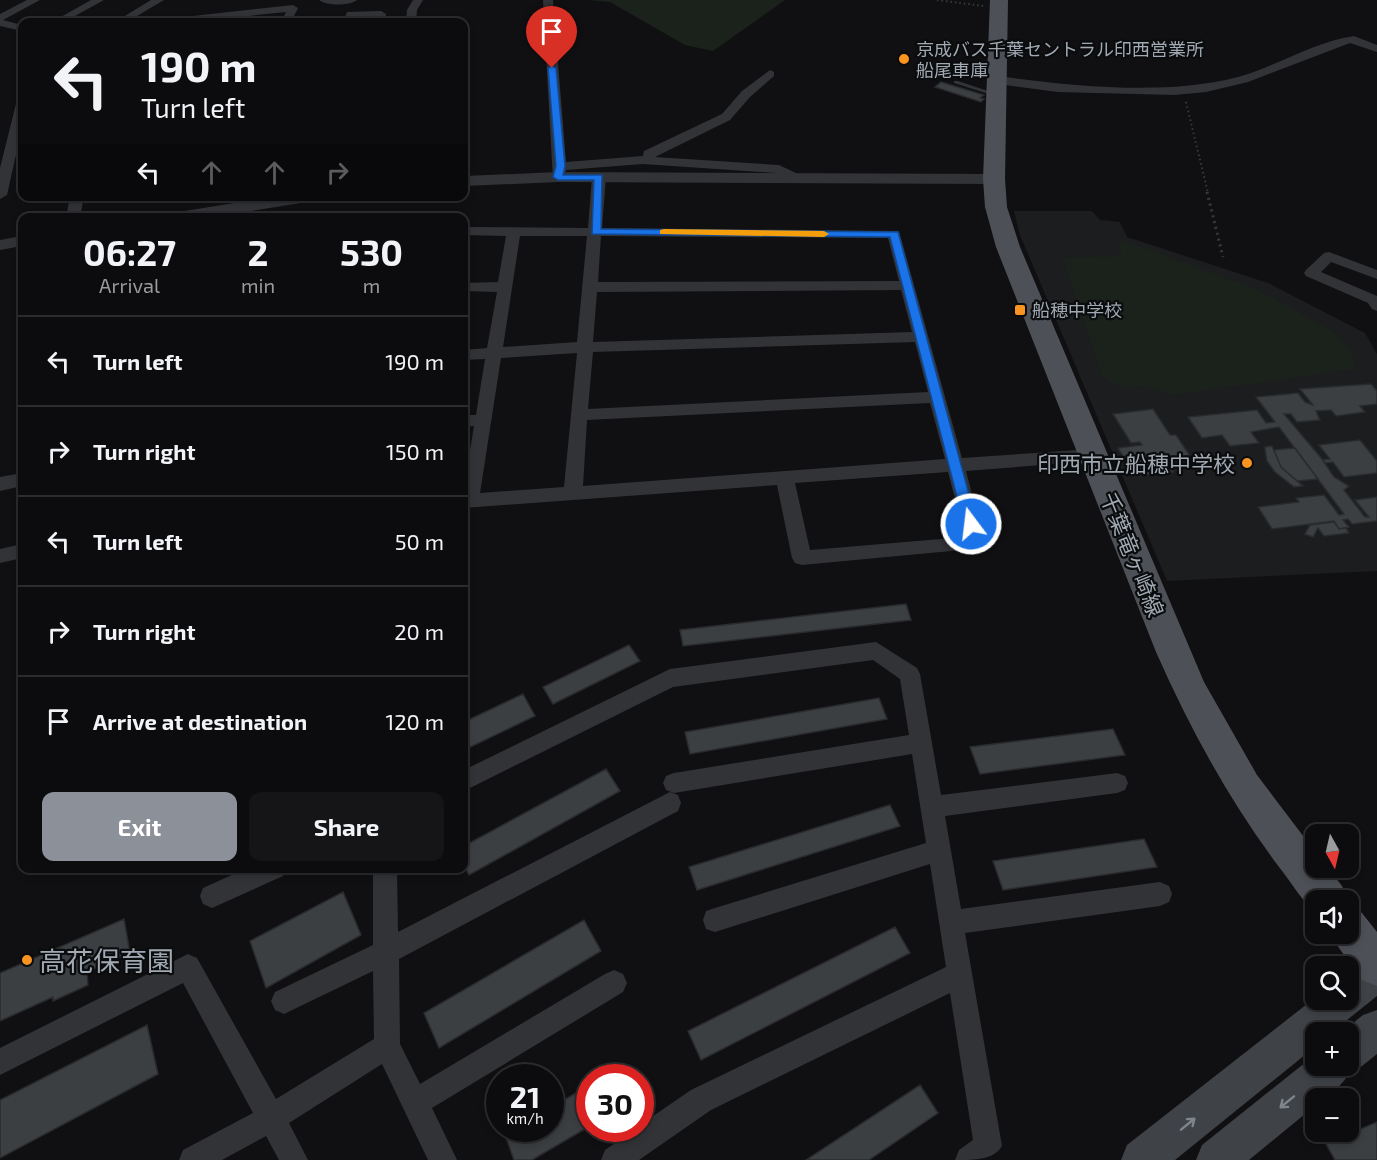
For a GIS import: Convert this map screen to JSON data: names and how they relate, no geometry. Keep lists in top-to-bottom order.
{
  "streets": {
    "main road": ["千葉竜ヶ崎線"]
  },
  "places": {
    "other": ["京成バス千葉セントラル印西営業所 船尾車庫", "印西市立船穂中学校", "高花保育園"],
    "transit": ["船穂中学校"]
  },
  "north": "bottom",
  "page": {
    "turn": ["190 m", "Turn left"],
    "eta": [
      "06:27",
      "Arrival",
      "2",
      "min",
      "530",
      "m"
    ],
    "list": [
      {
        "name": "Turn left",
        "value": "190 m"
      },
      {
        "name": "Turn right",
        "value": "150 m"
      },
      {
        "name": "Turn left",
        "value": "50 m"
      },
      {
        "name": "Turn right",
        "value": "20 m"
      },
      {
        "name": "Arrive at destination",
        "value": "120 m"
      }
    ],
    "buttons": ["Exit", "Share"],
    "map_buttons": ["+", "−"],
    "speed": "21 km/h",
    "limit": "30"
  }
}
